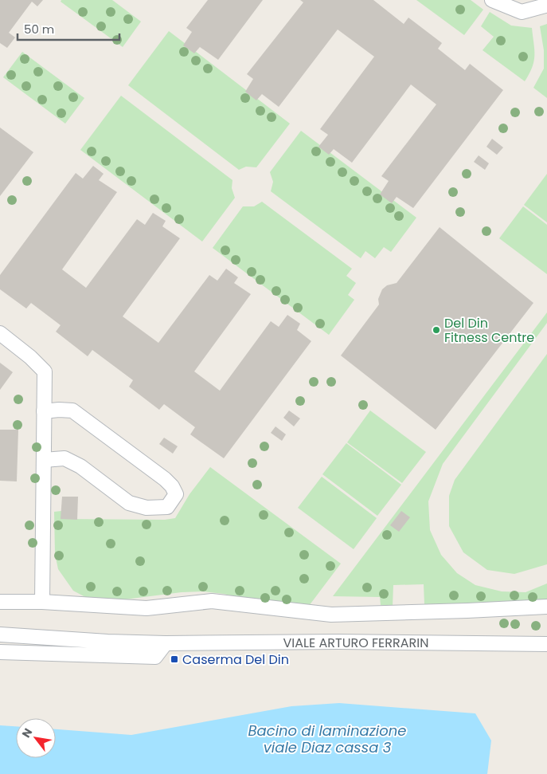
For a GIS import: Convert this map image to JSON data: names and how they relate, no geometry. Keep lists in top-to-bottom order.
{
  "streets": {
    "street": ["VIALE ARTURO FERRARIN"]
  },
  "water": ["Bacino di laminazione viale Diaz cassa 3"],
  "places": {
    "other": ["Del Din Fitness Centre"],
    "transit": ["Caserma Del Din"]
  },
  "scale_bar": "50 m",
  "north": "top left"
}
